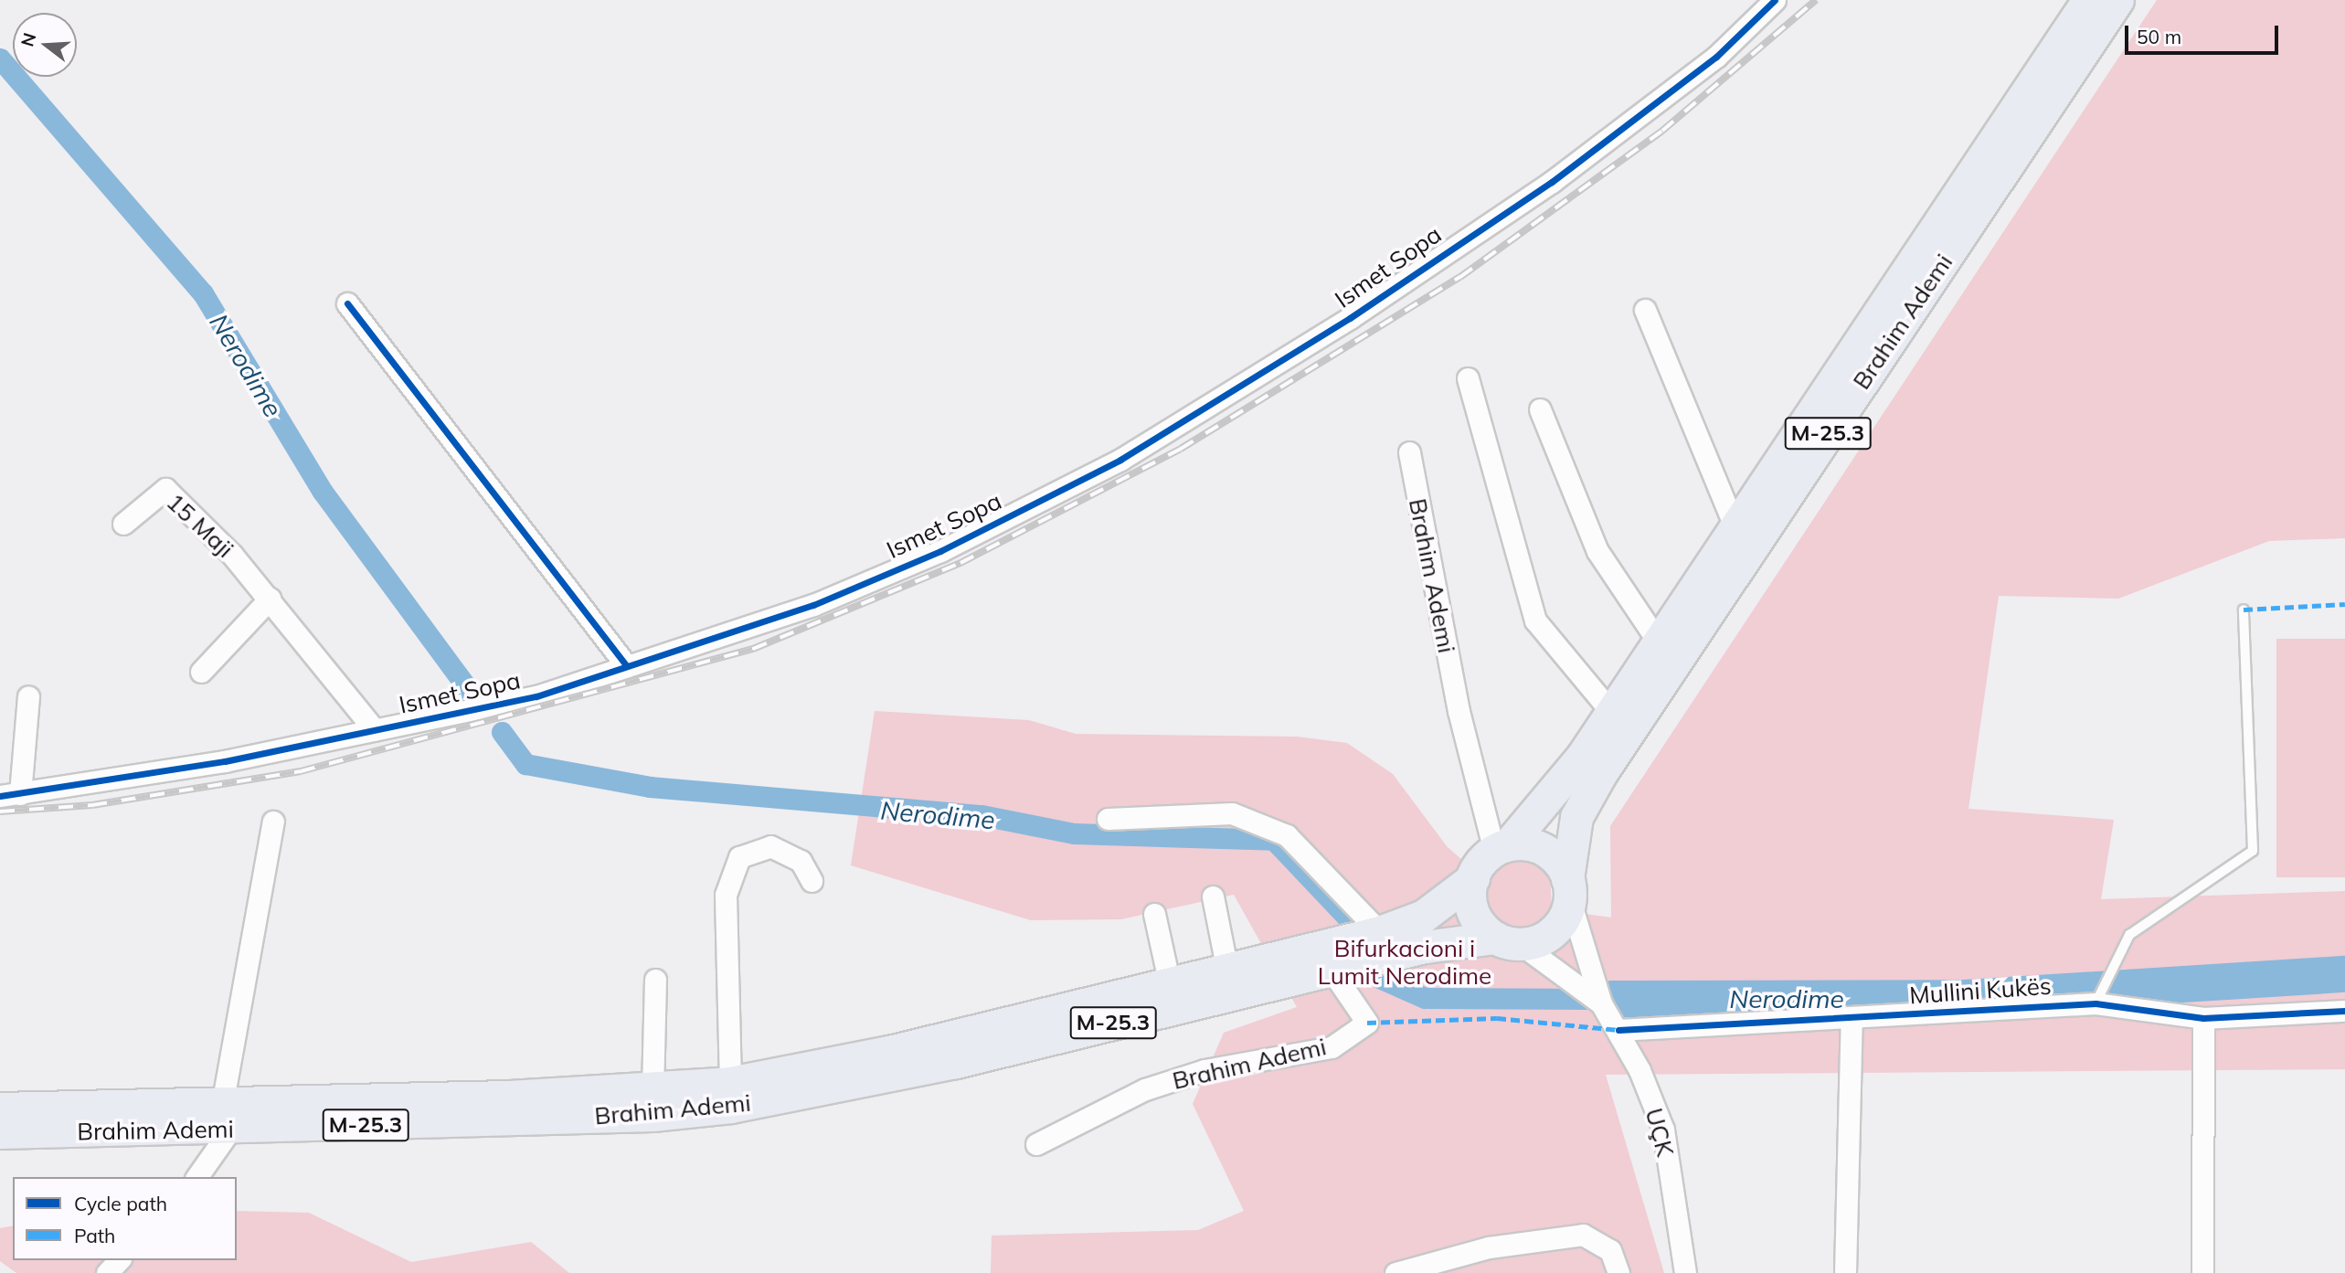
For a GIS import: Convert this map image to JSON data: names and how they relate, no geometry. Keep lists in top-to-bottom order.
{
  "streets": {
    "main road": ["Brahim Ademi", "M-25.3"],
    "street": [
      "Ismet Sopa",
      "15 Maji",
      "Mullini Kukës",
      "UÇK"
    ]
  },
  "crossings": [
    ["Ismet Sopa", "15 Maji"],
    ["Brahim Ademi", "UÇK"],
    ["Mullini Kukës", "UÇK"]
  ],
  "water": ["Nerodime"],
  "parks": ["Bifurkacioni i Lumit Nerodime"],
  "legend": ["Cycle path", "Path"],
  "scale_bar": "50 m",
  "north": "left"
}
